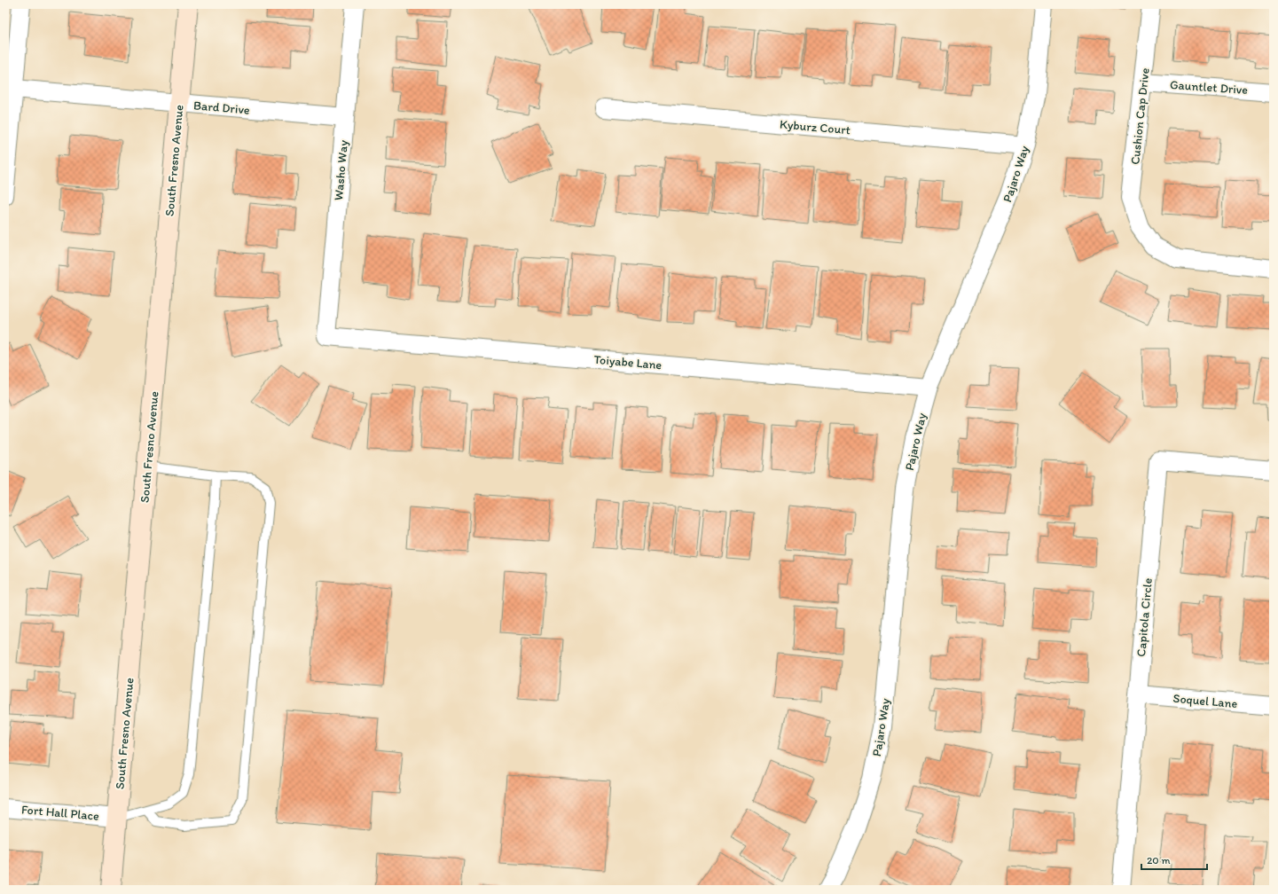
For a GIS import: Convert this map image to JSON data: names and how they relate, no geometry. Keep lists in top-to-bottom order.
{
  "streets": {
    "street": [
      "Gauntlet Drive",
      "Bard Drive",
      "Cushion Cap Drive",
      "Kyburz Court",
      "South Fresno Avenue",
      "Washo Way",
      "Pajaro Way",
      "Toiyabe Lane",
      "Capitola Circle",
      "Soquel Lane",
      "Fort Hall Place"
    ]
  },
  "crossings": [
    ["Gauntlet Drive", "Cushion Cap Drive"],
    ["Bard Drive", "South Fresno Avenue"],
    ["Bard Drive", "Washo Way"],
    ["Kyburz Court", "Pajaro Way"],
    ["South Fresno Avenue", "Fort Hall Place"],
    ["Washo Way", "Toiyabe Lane"],
    ["Pajaro Way", "Toiyabe Lane"],
    ["Capitola Circle", "Soquel Lane"]
  ],
  "scale_bar": "20 m"
}
